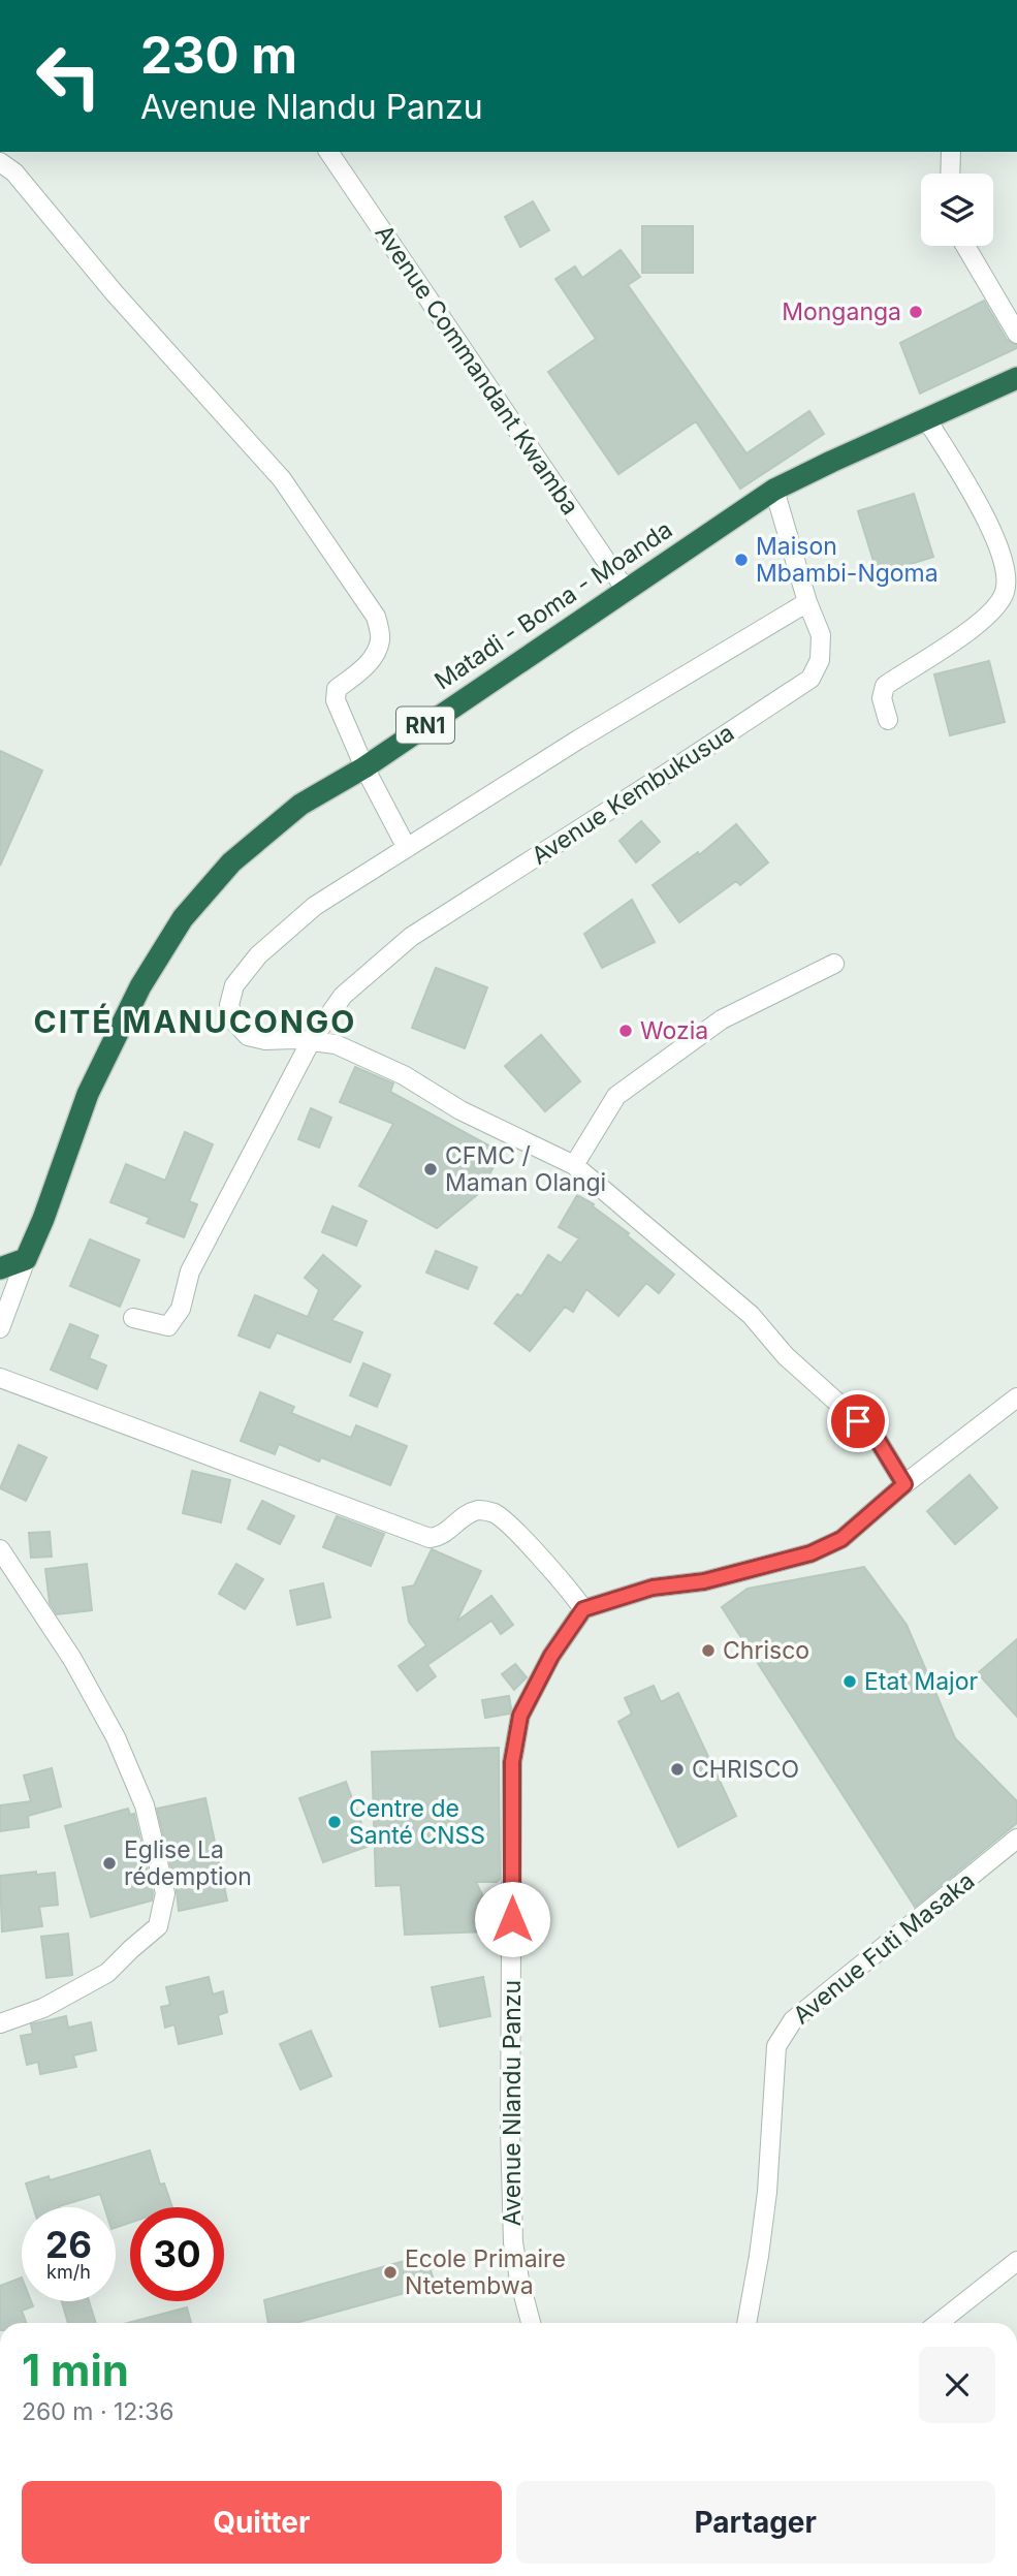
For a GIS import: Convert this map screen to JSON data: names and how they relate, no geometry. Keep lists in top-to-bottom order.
{
  "streets": {
    "highway": ["Matadi - Boma - Moanda", "RN1"],
    "street": [
      "Avenue Commandant Kwamba",
      "Avenue Kembukusua",
      "Avenue Futi Masaka",
      "Avenue Nlandu Panzu"
    ]
  },
  "crossings": [
    ["Avenue Commandant Kwamba", "Matadi - Boma - Moanda"],
    ["Matadi - Boma - Moanda", "Avenue Kembukusua"]
  ],
  "districts": ["CITÉ MANUCONGO"],
  "places": [
    "Monganga",
    "Maison Mbambi-Ngoma",
    "Wozia",
    "CFMC / Maman Olangi",
    "Chrisco",
    "Etat Major",
    "CHRISCO",
    "Centre de Santé CNSS",
    "Eglise La rédemption",
    "Ecole Primaire Ntetembwa"
  ],
  "page": {
    "turn": ["230 m", "Avenue Nlandu Panzu"],
    "speed": "26 km/h",
    "limit": "30",
    "heading": ["1 min", "260 m · 12:36"],
    "buttons": ["Quitter", "Partager"]
  }
}
